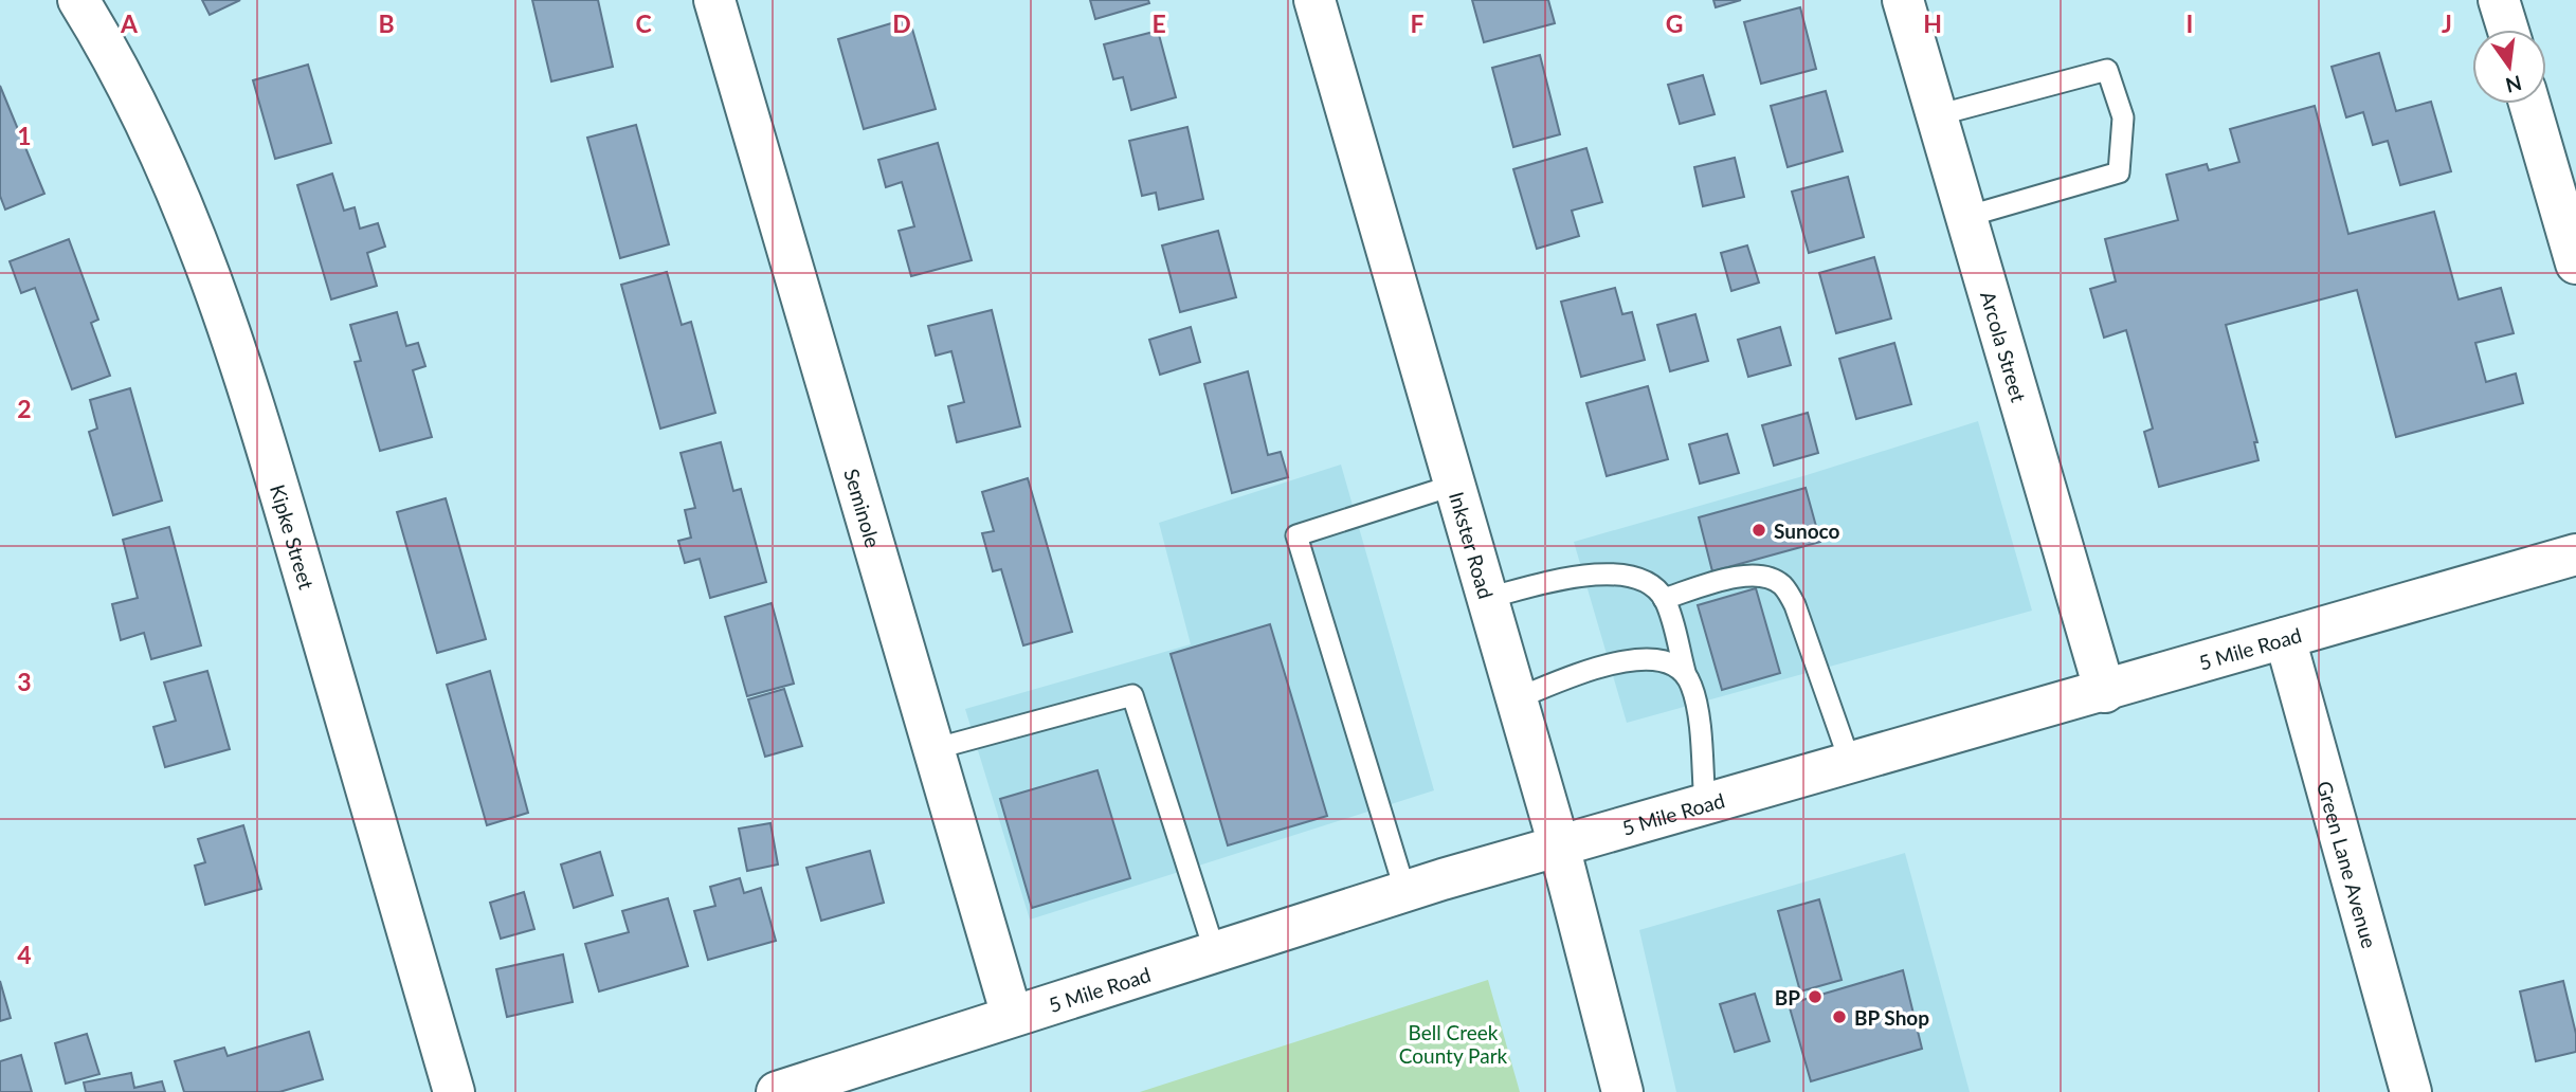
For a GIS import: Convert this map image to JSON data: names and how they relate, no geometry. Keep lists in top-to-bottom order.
{
  "streets": {
    "street": [
      "Arcola Street",
      "Seminole",
      "Kipke Street",
      "Inkster Road",
      "5 Mile Road",
      "Green Lane Avenue"
    ]
  },
  "crossings": [
    ["Arcola Street", "5 Mile Road"],
    ["Seminole", "5 Mile Road"],
    ["Inkster Road", "5 Mile Road"],
    ["5 Mile Road", "Green Lane Avenue"]
  ],
  "parks": ["Bell Creek County Park"],
  "places": ["Sunoco", "BP", "BP Shop"],
  "north": "bottom",
  "grid": {
    "columns": [
      "A",
      "B",
      "C",
      "D",
      "E",
      "F",
      "G",
      "H",
      "I",
      "J"
    ],
    "rows": [
      "1",
      "2",
      "3",
      "4"
    ]
  }
}
